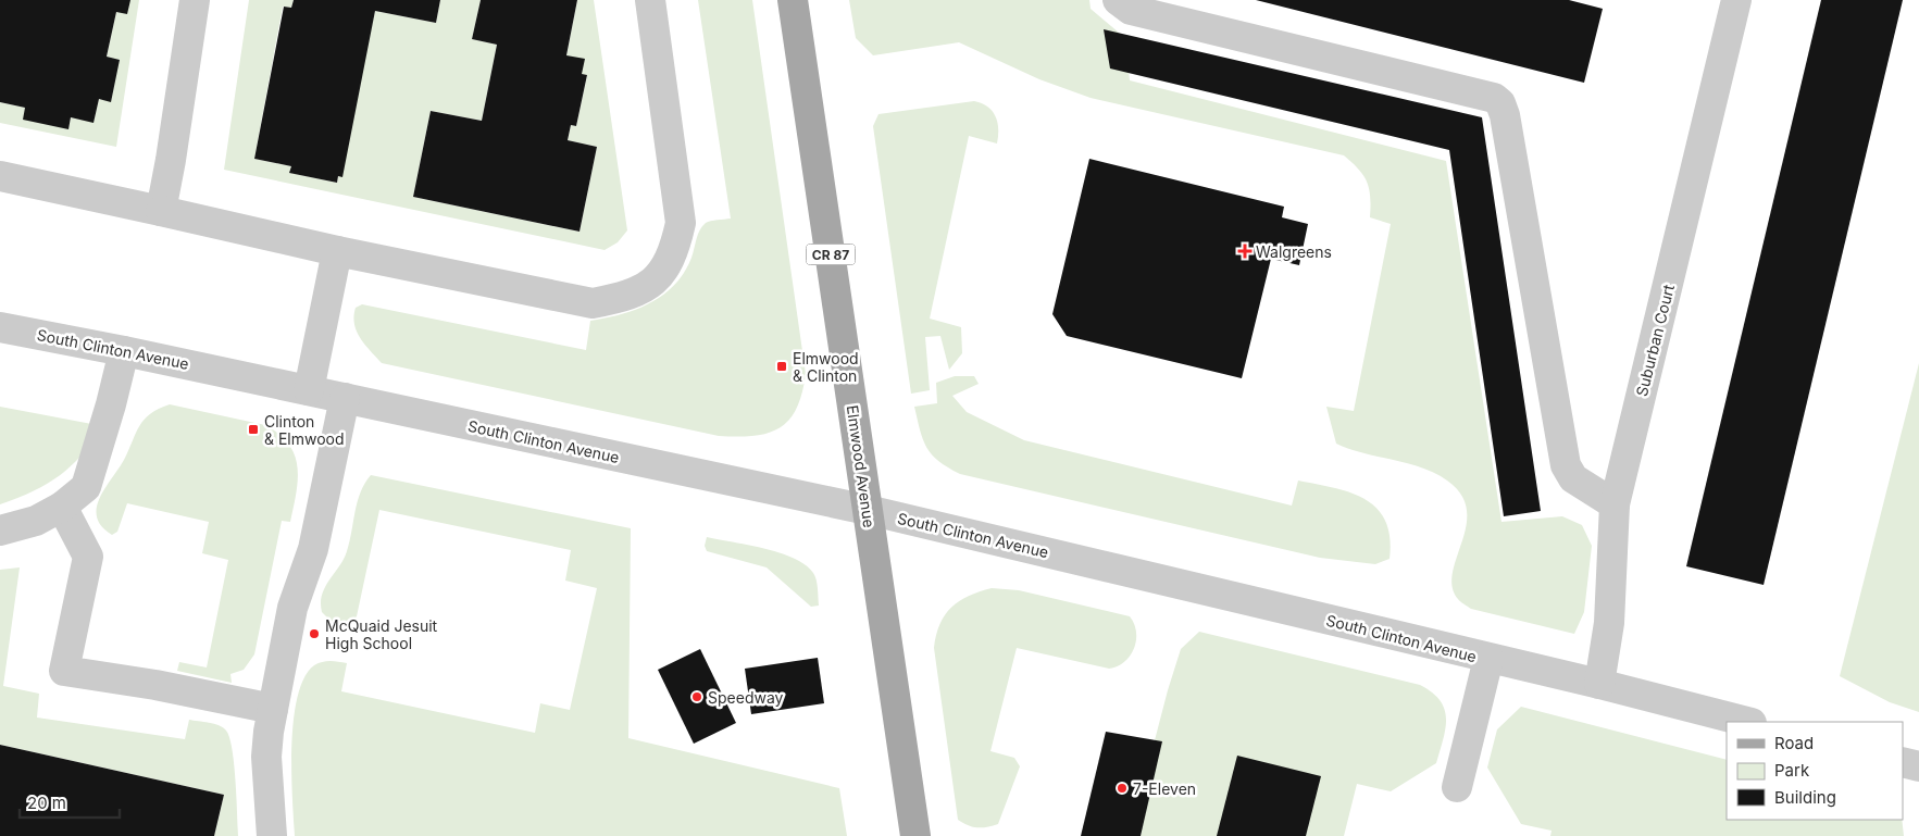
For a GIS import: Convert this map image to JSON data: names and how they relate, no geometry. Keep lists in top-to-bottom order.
{
  "streets": {
    "main road": ["CR 87", "Elmwood Avenue"],
    "street": ["Suburban Court", "South Clinton Avenue"]
  },
  "crossings": [
    ["Suburban Court", "South Clinton Avenue"],
    ["South Clinton Avenue", "Elmwood Avenue"]
  ],
  "places": {
    "health": ["Walgreens"],
    "transit": ["Elmwood & Clinton", "Clinton & Elmwood"],
    "other": ["McQuaid Jesuit High School", "Speedway", "7-Eleven"]
  },
  "legend": ["Road", "Park", "Building"],
  "scale_bar": "20 m"
}
